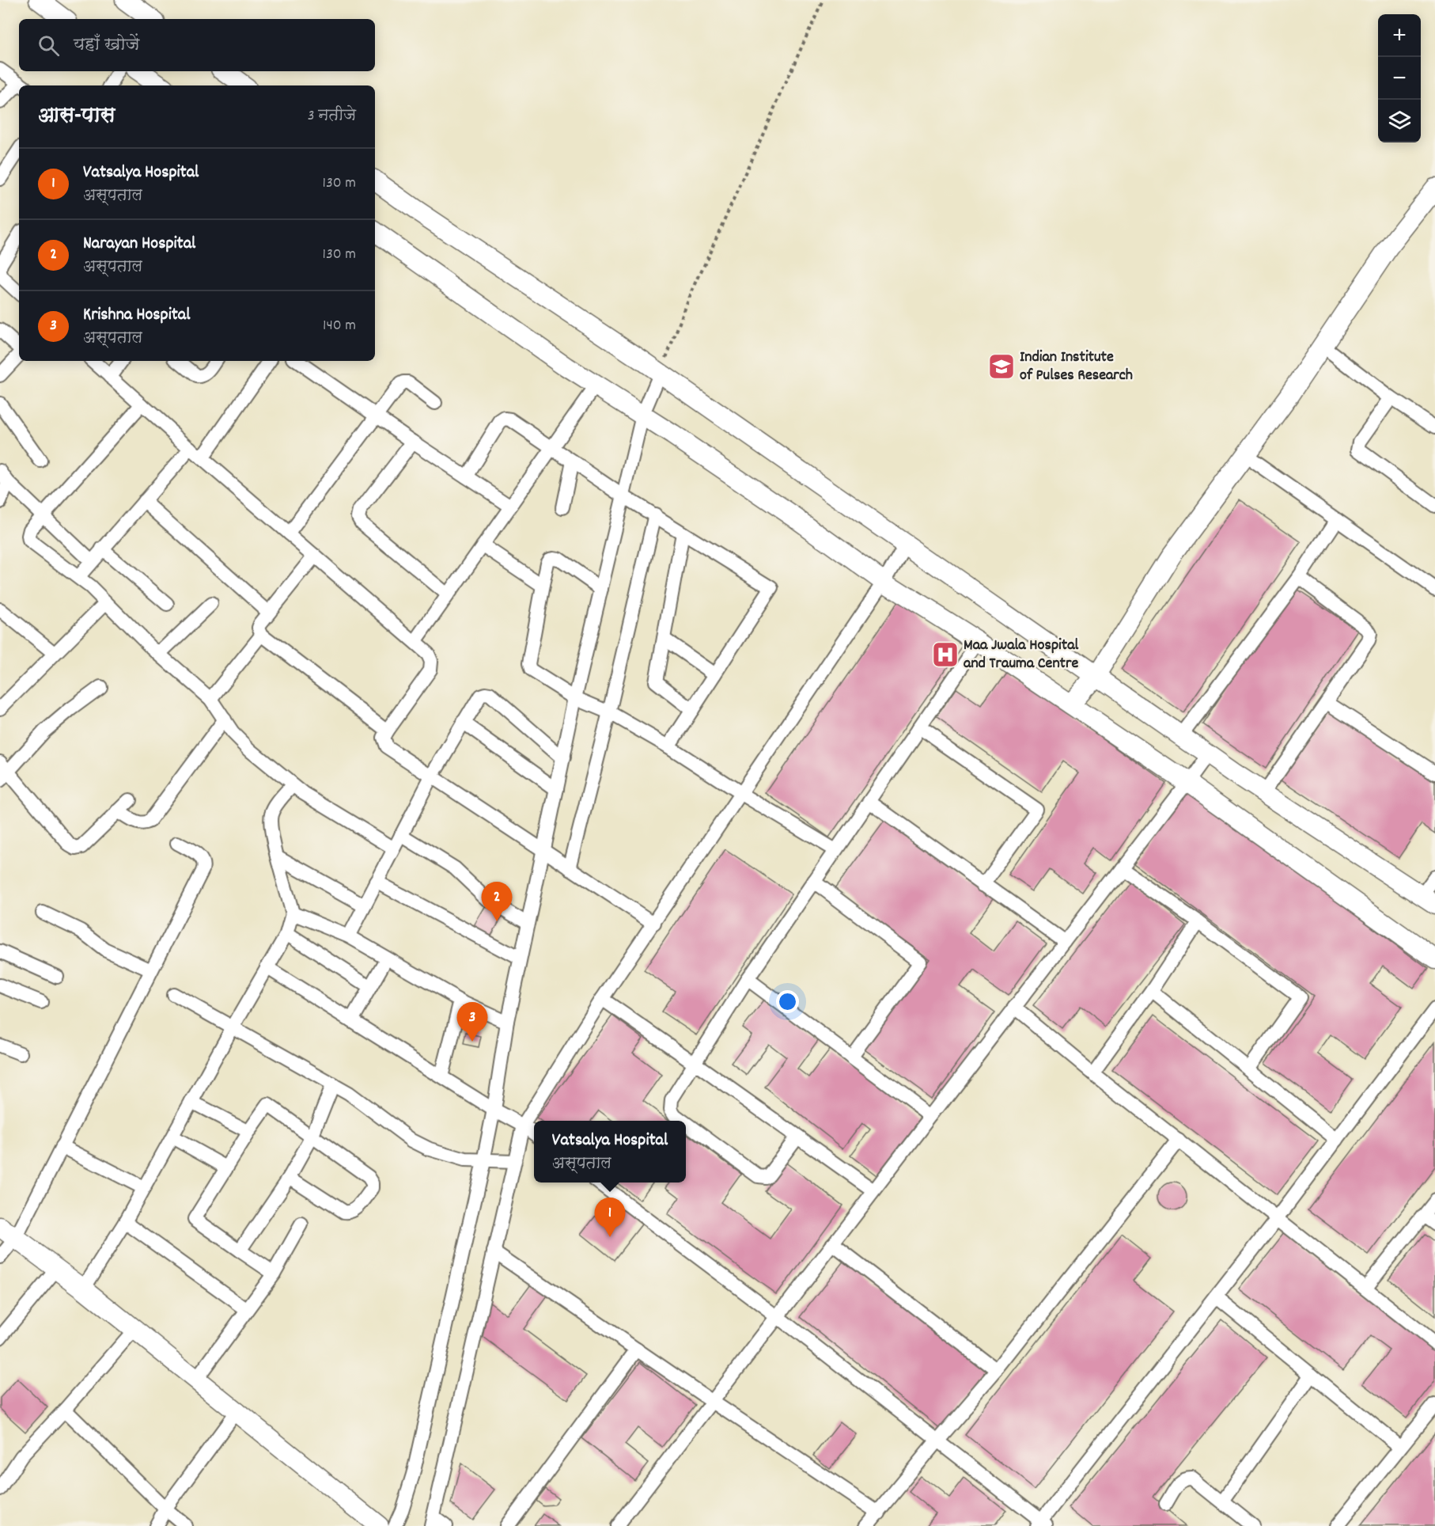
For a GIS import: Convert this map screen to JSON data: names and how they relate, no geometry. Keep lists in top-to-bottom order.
{
  "places": {
    "school or university": ["Indian Institute of Pulses Research"],
    "hospital": ["Maa Jwala Hospital and Trauma Centre"]
  },
  "page": {
    "map_buttons": ["+", "−"],
    "search": "यहाँ खोजें",
    "heading": ["आस-पास", "3 नतीजे"],
    "list": [
      {
        "mark": "1",
        "name": "Vatsalya Hospital",
        "note": "अस्पताल",
        "value": "130 m"
      },
      {
        "mark": "2",
        "name": "Narayan Hospital",
        "note": "अस्पताल",
        "value": "130 m"
      },
      {
        "mark": "3",
        "name": "Krishna Hospital",
        "note": "अस्पताल",
        "value": "140 m"
      }
    ],
    "pins": ["2", "3", "1"],
    "popup": ["Vatsalya Hospital", "अस्पताल"]
  }
}
